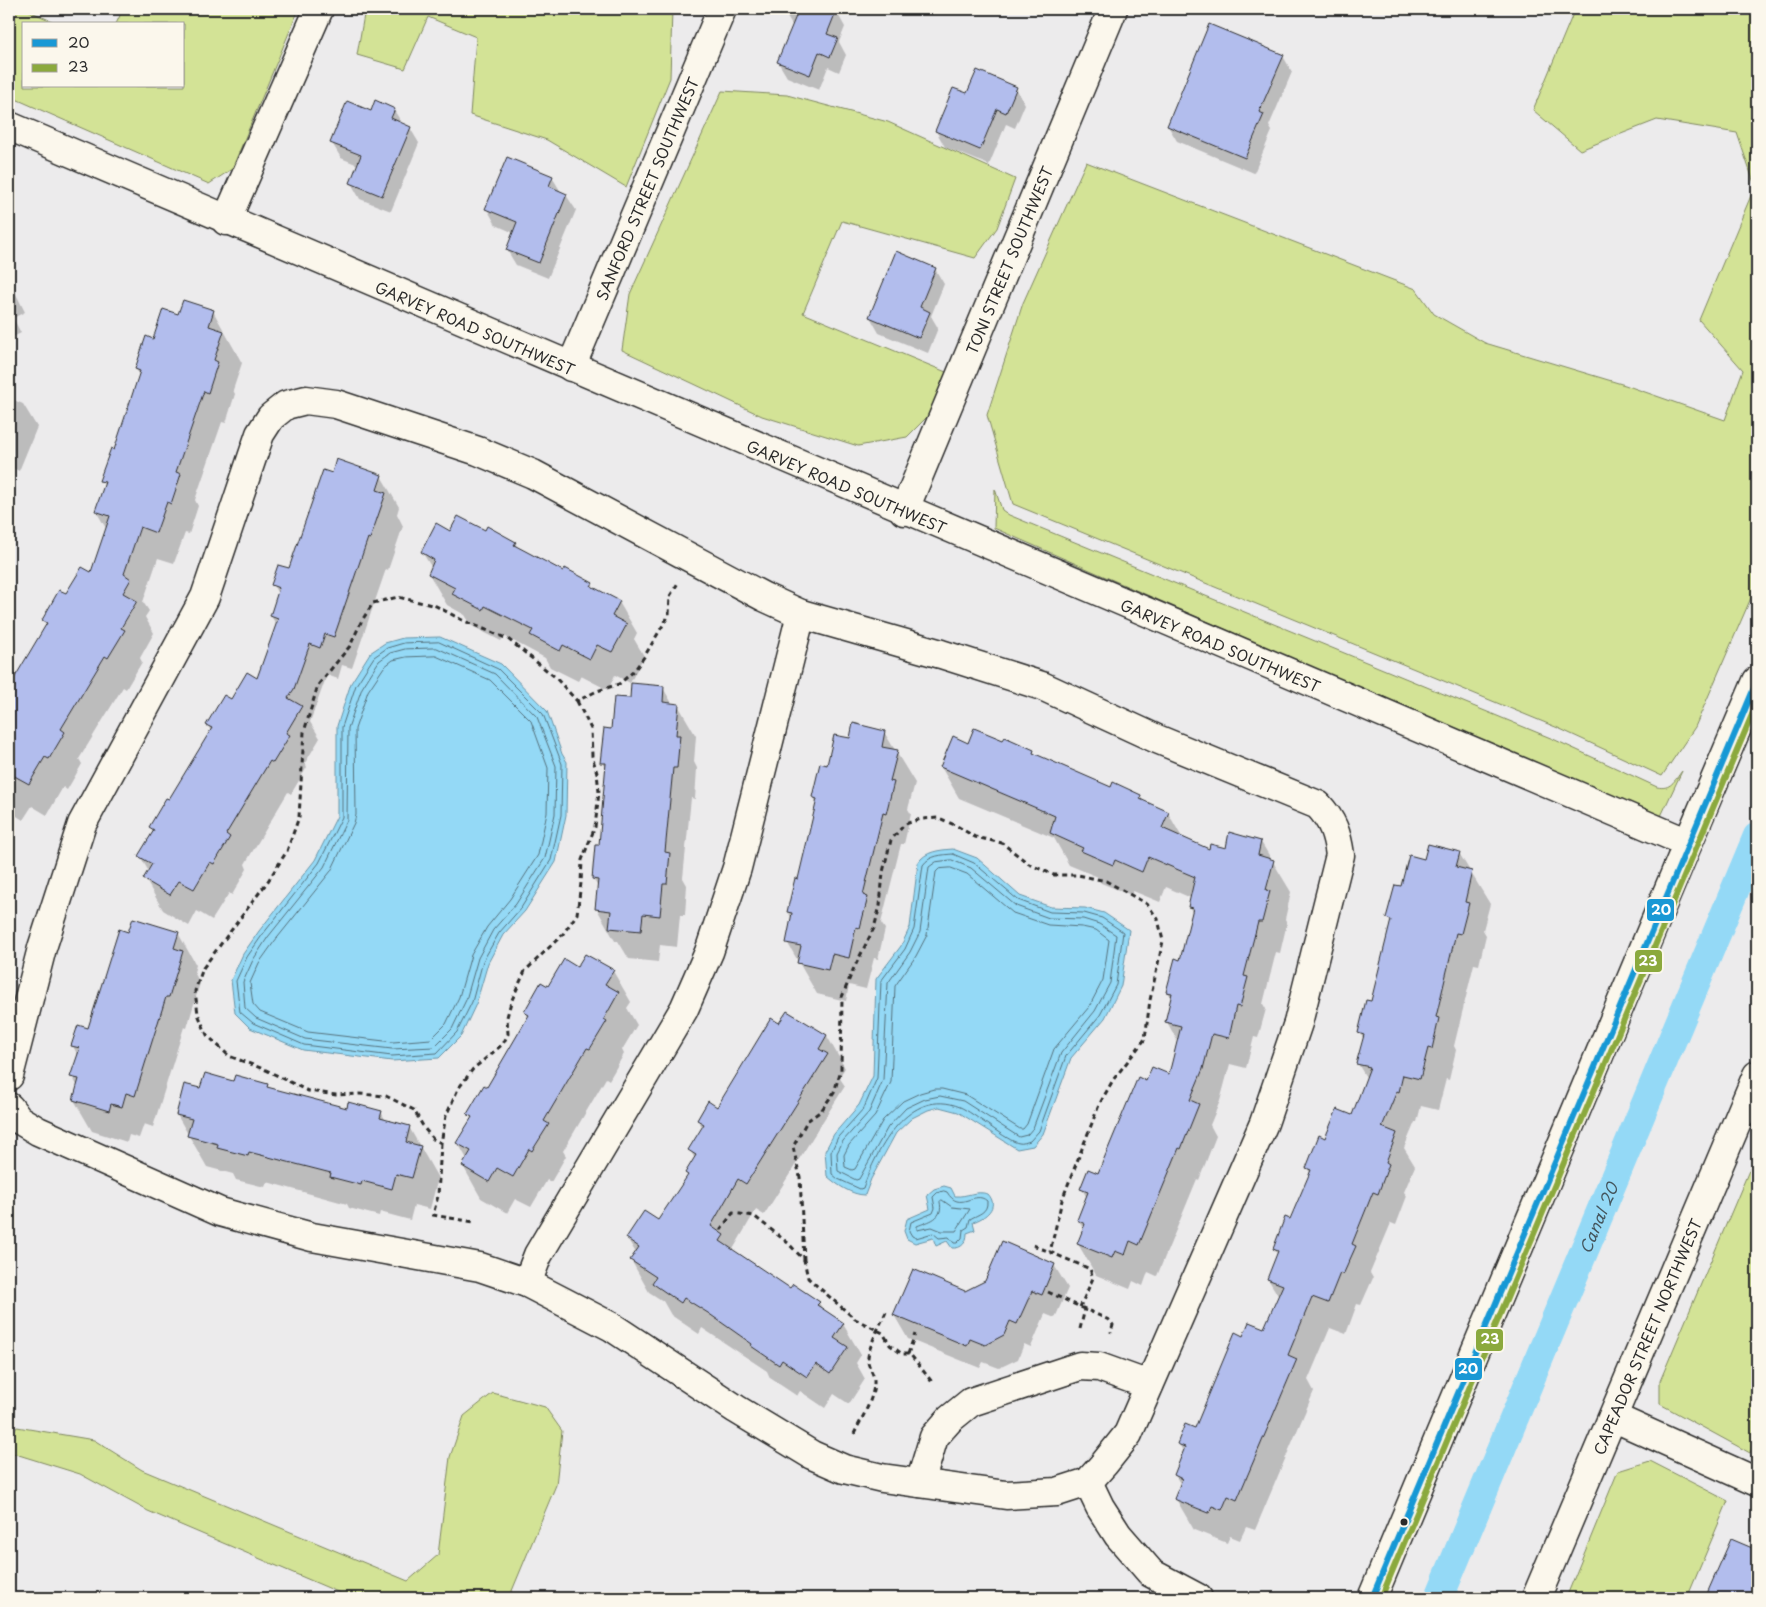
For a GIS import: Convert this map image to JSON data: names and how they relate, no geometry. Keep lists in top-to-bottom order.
{
  "streets": {
    "street": [
      "SANFORD STREET SOUTHWEST",
      "TONI STREET SOUTHWEST",
      "GARVEY ROAD SOUTHWEST",
      "CAPEADOR STREET NORTHWEST"
    ]
  },
  "crossings": [
    ["SANFORD STREET SOUTHWEST", "GARVEY ROAD SOUTHWEST"],
    ["TONI STREET SOUTHWEST", "GARVEY ROAD SOUTHWEST"]
  ],
  "water": ["Canal 20"],
  "lines": ["transit line 20", "transit line 23"],
  "legend": ["20", "23"]
}
